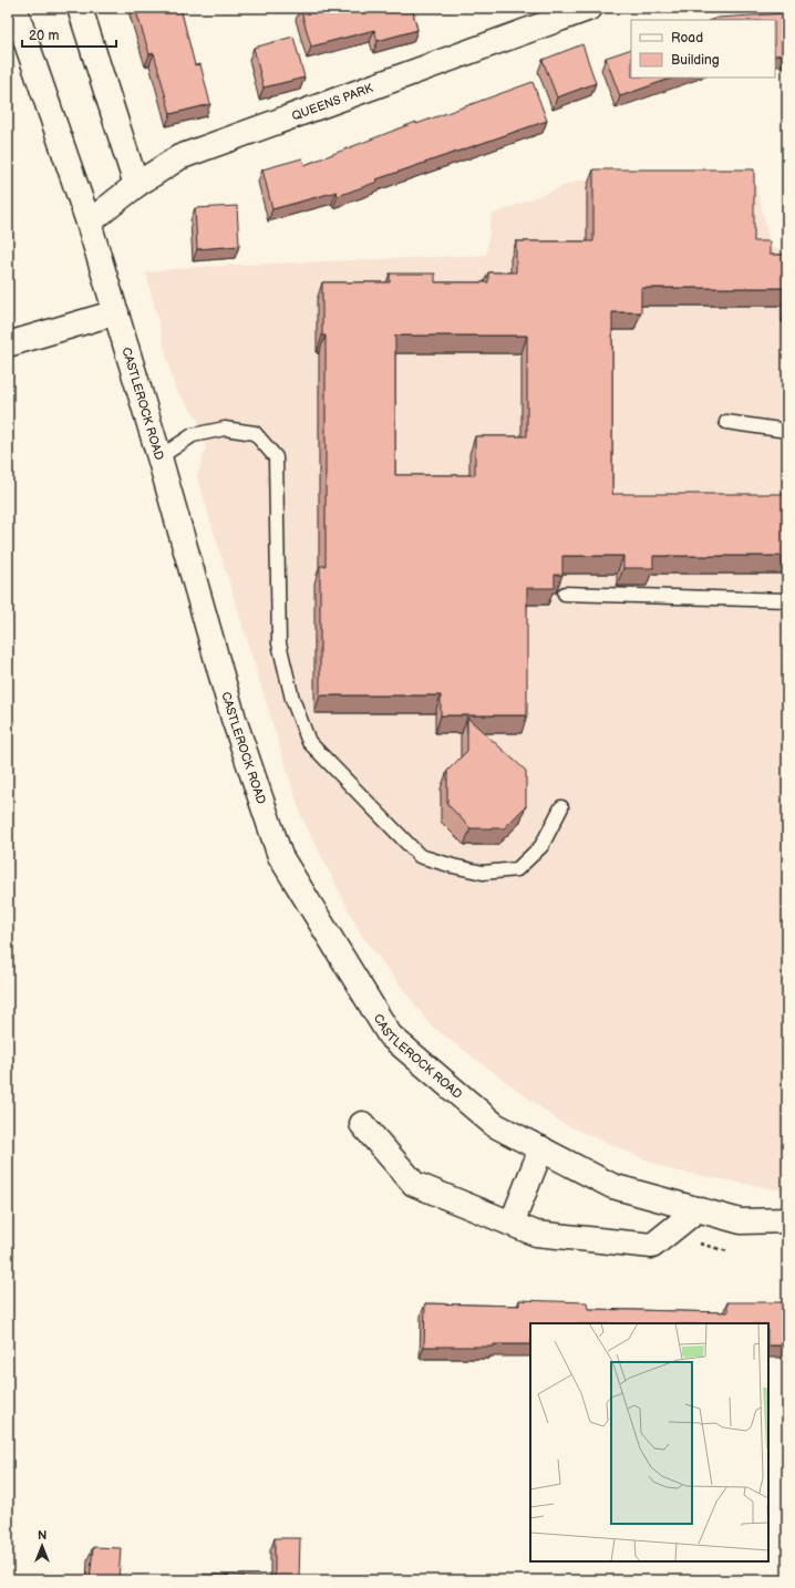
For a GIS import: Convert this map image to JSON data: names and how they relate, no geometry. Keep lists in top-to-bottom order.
{
  "streets": {
    "main road": ["QUEENS PARK", "CASTLEROCK ROAD"]
  },
  "crossings": [
    ["QUEENS PARK", "CASTLEROCK ROAD"]
  ],
  "legend": ["Road", "Building"],
  "scale_bar": "20 m",
  "north": "top"
}
